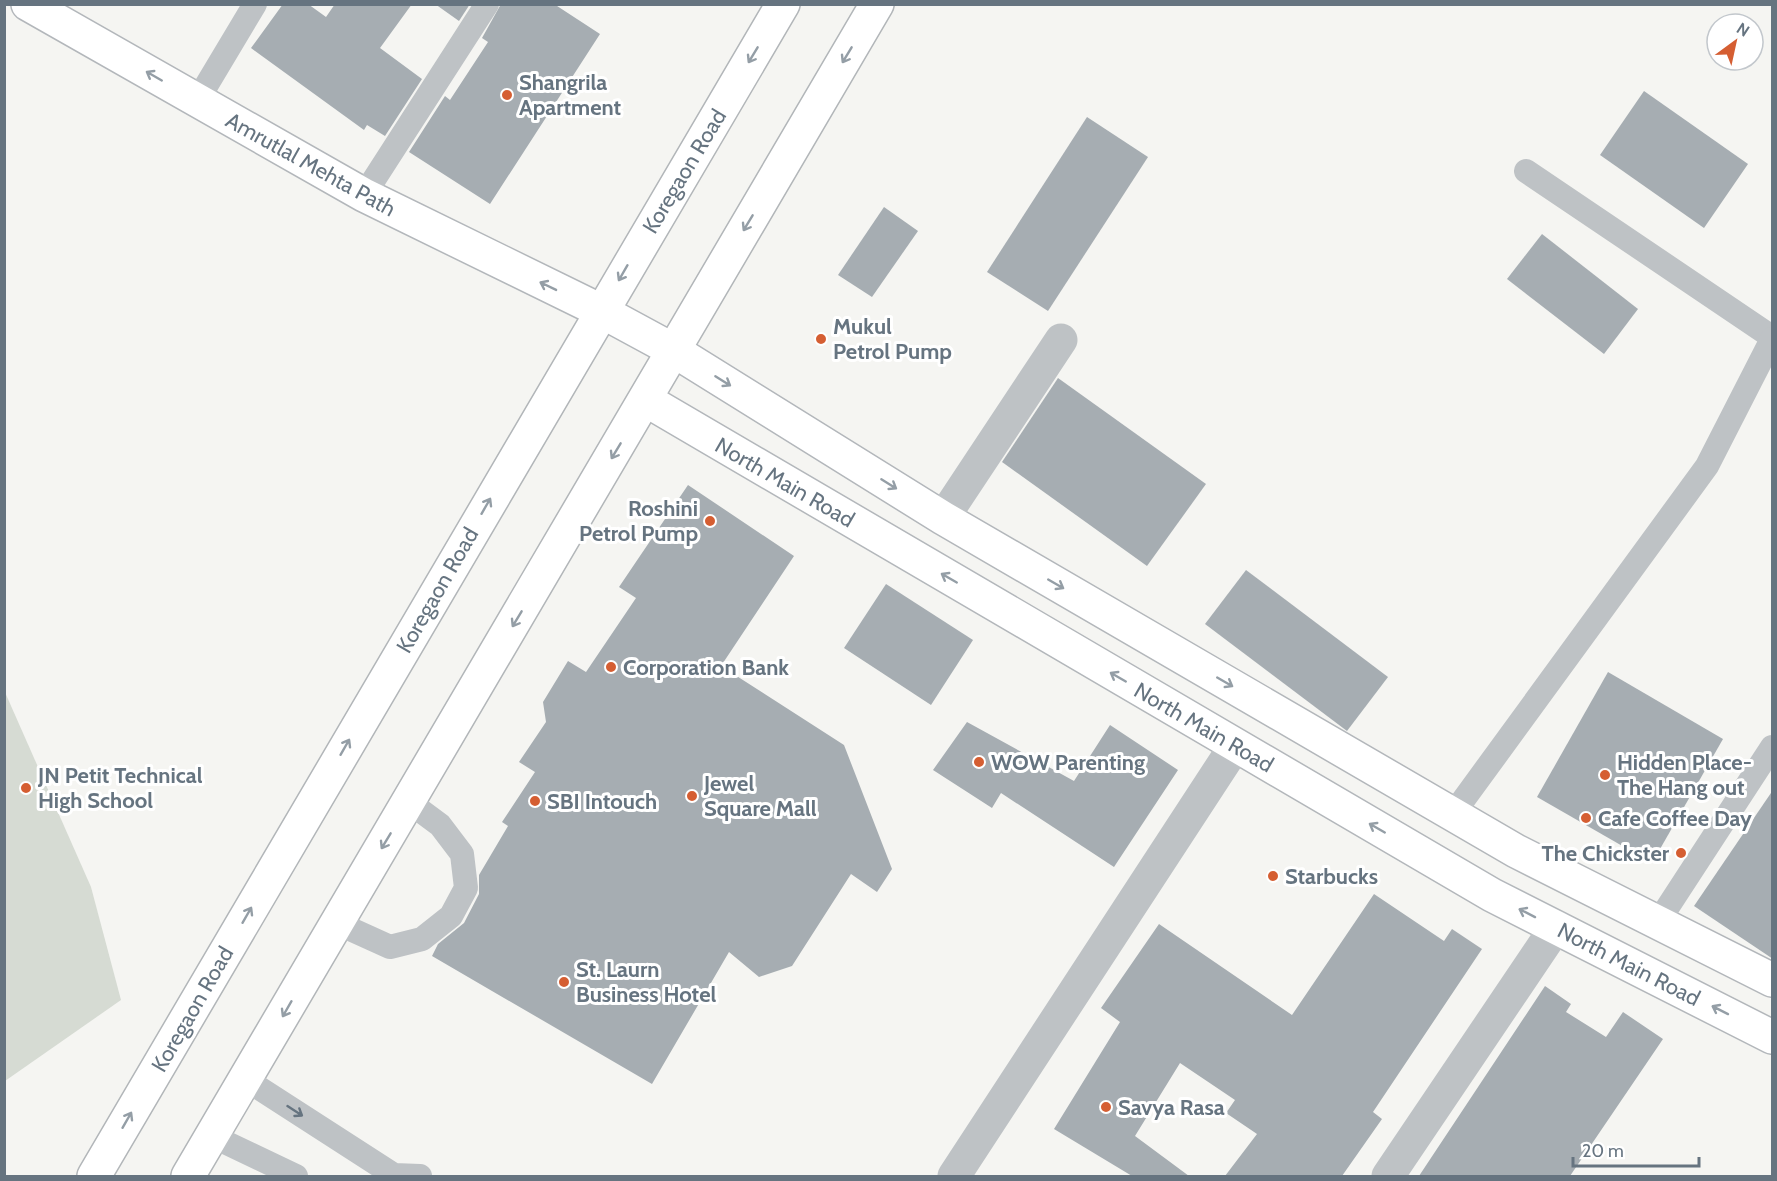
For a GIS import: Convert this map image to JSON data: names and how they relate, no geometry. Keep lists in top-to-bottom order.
{
  "streets": {
    "main road": ["Amrutlal Mehta Path", "Koregaon Road", "North Main Road"]
  },
  "crossings": [
    ["Amrutlal Mehta Path", "Koregaon Road"]
  ],
  "one_way": ["Amrutlal Mehta Path"],
  "places": [
    "Shangrila Apartment",
    "Mukul Petrol Pump",
    "Roshini Petrol Pump",
    "Corporation Bank",
    "WOW Parenting",
    "Hidden Place- The Hang out",
    "JN Petit Technical High School",
    "Jewel Square Mall",
    "SBI Intouch",
    "Cafe Coffee Day",
    "The Chickster",
    "Starbucks",
    "St. Laurn Business Hotel",
    "Savya Rasa"
  ],
  "scale_bar": "20 m",
  "north": "top right"
}
